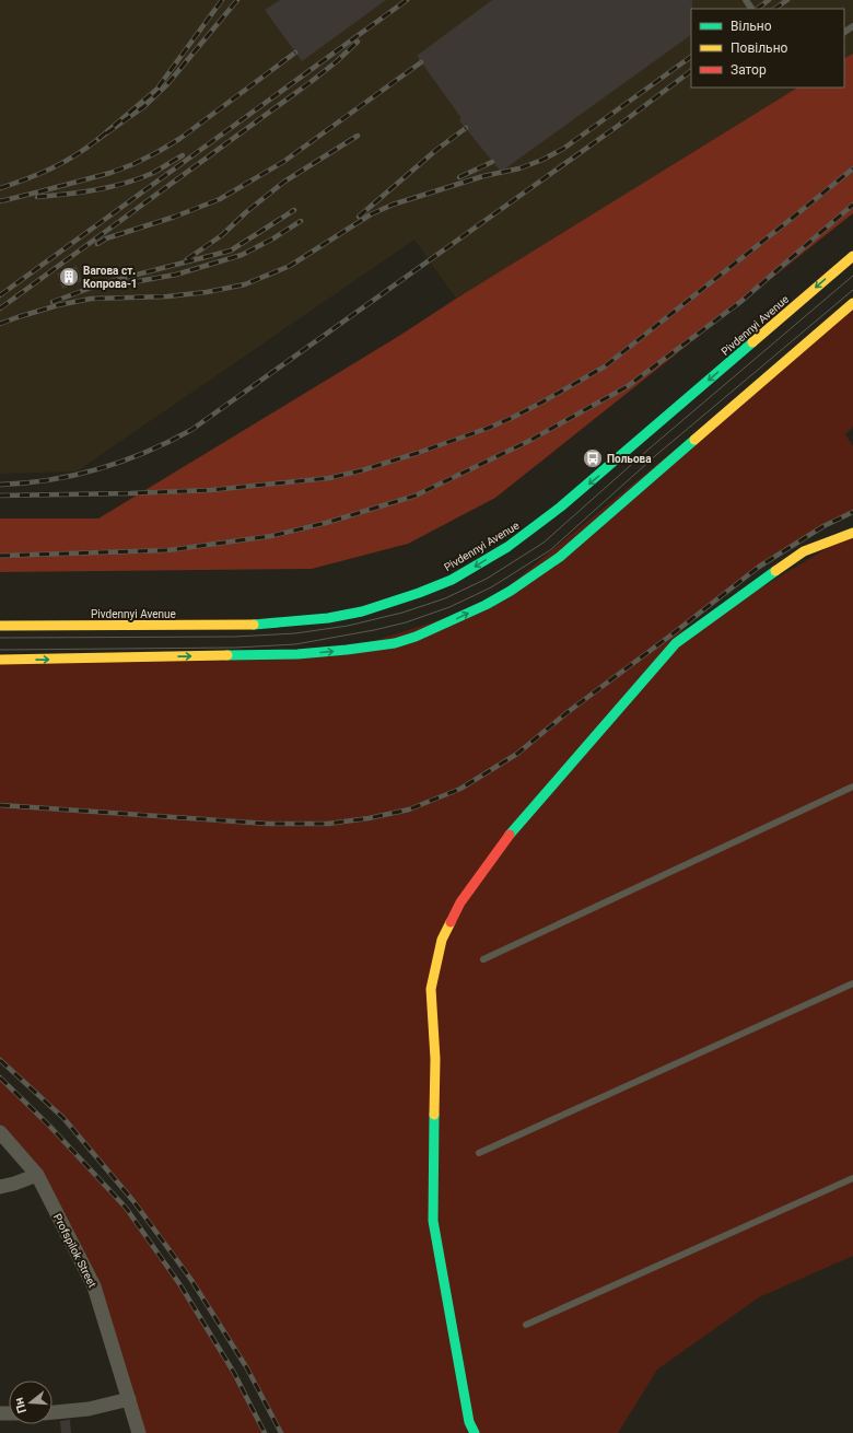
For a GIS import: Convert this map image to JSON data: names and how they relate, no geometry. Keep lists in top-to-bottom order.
{
  "streets": {
    "main road": ["Pivdennyi Avenue"],
    "street": ["Profspilok Street"]
  },
  "places": {
    "building": ["Вагова ст. Копрова-1"],
    "bus stop": ["Польова"]
  },
  "legend": ["Вільно", "Повільно", "Затор"],
  "north": "left"
}
